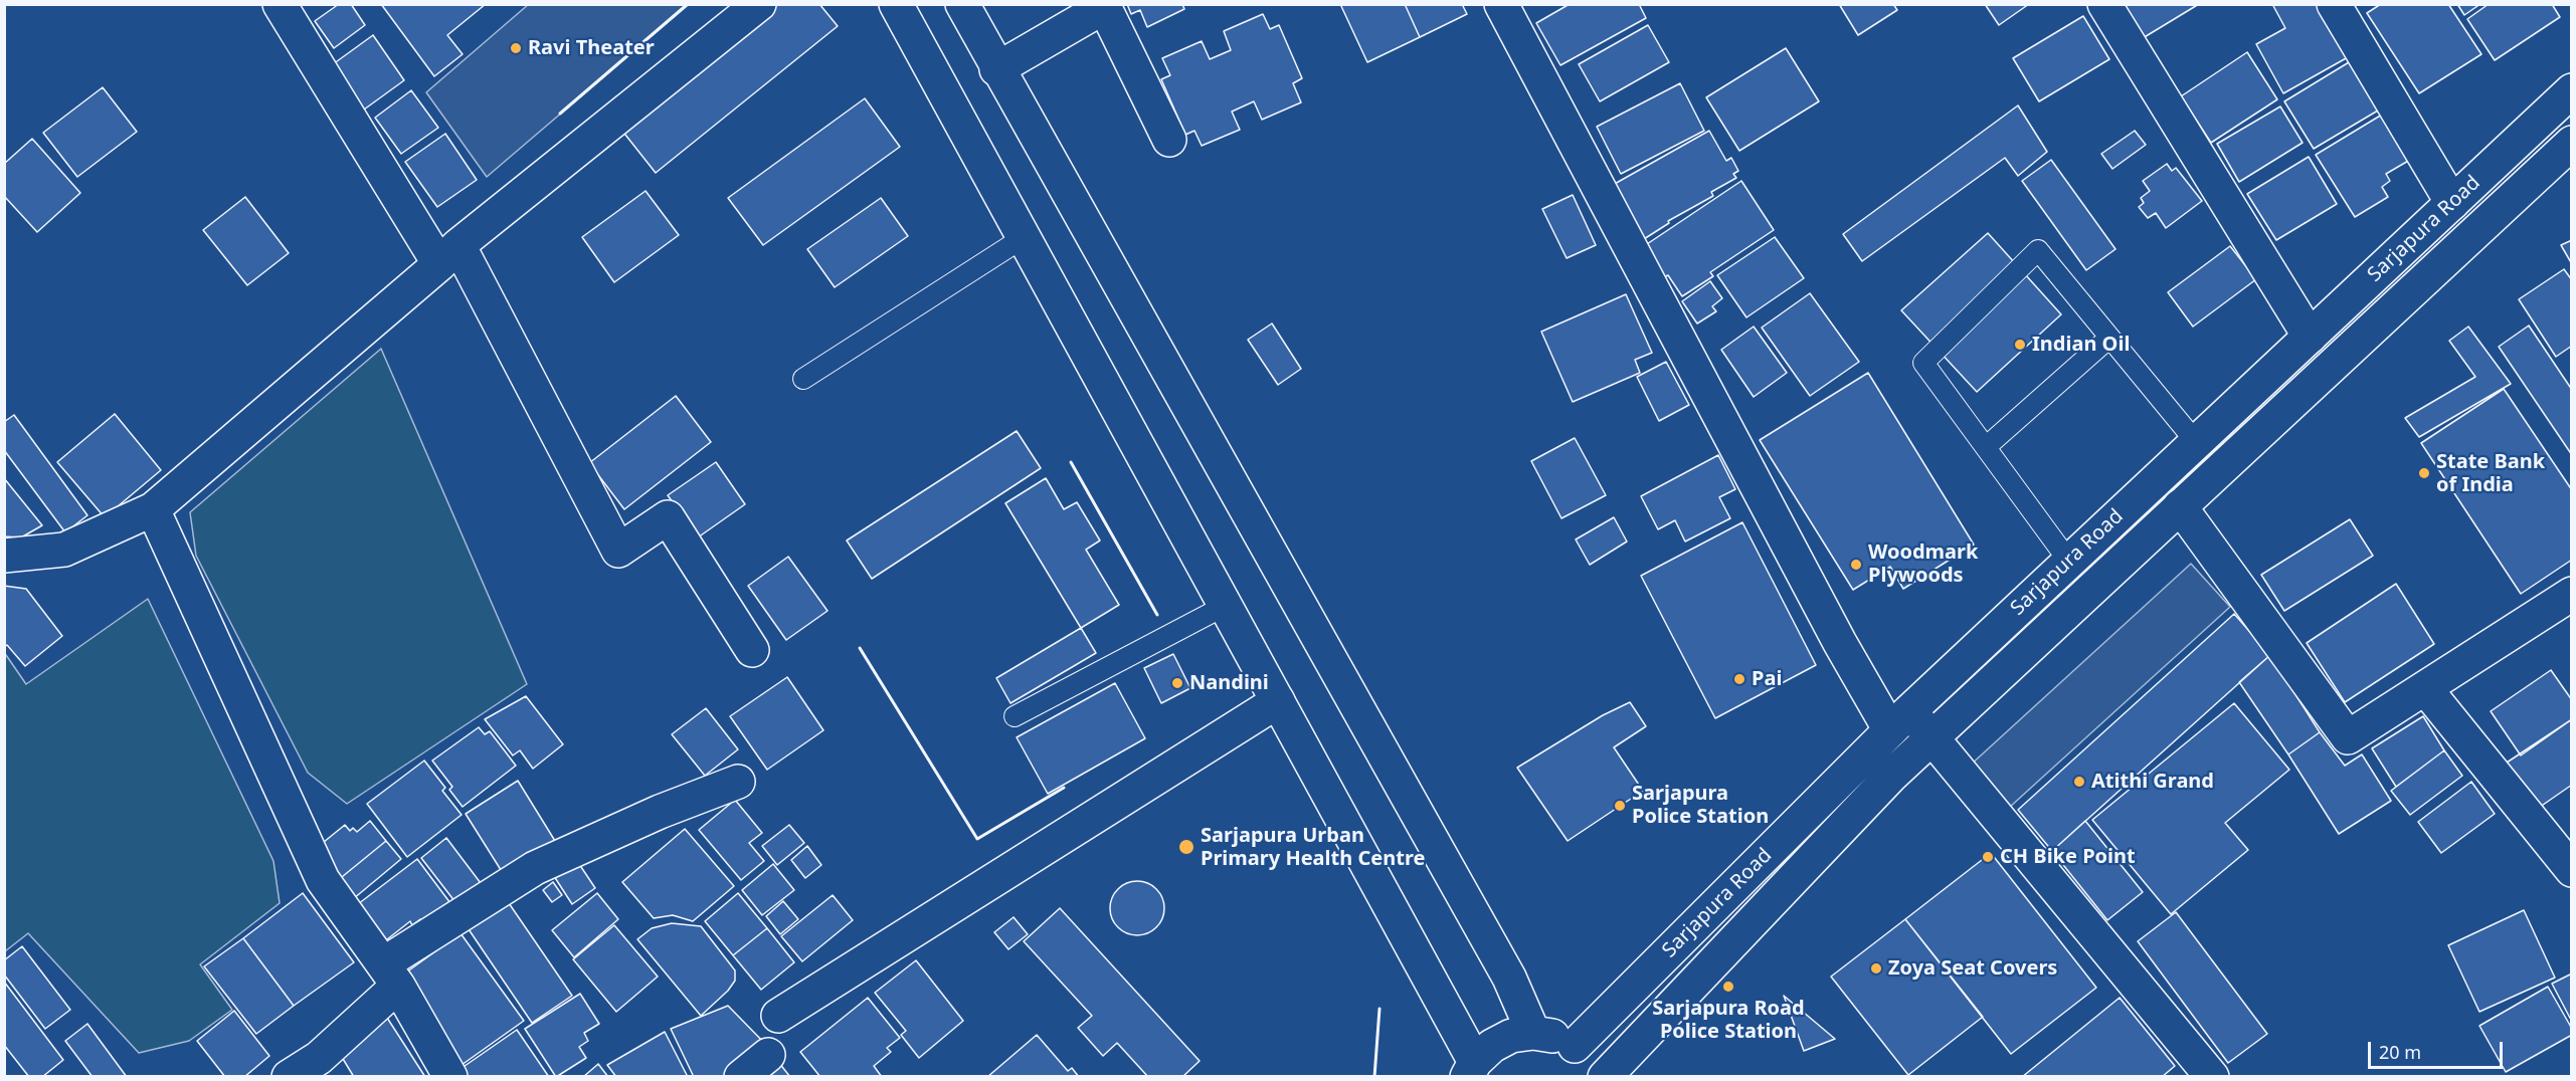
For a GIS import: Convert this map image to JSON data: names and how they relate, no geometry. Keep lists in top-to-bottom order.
{
  "streets": {
    "street": ["Sarjapura Road"]
  },
  "places": [
    "Ravi Theater",
    "Indian Oil",
    "State Bank of India",
    "Woodmark Plywoods",
    "Pai",
    "Nandini",
    "Atithi Grand",
    "Sarjapura Police Station",
    "Sarjapura Urban Primary Health Centre",
    "CH Bike Point",
    "Zoya Seat Covers",
    "Sarjapura Road Police Station"
  ],
  "scale_bar": "20 m"
}
